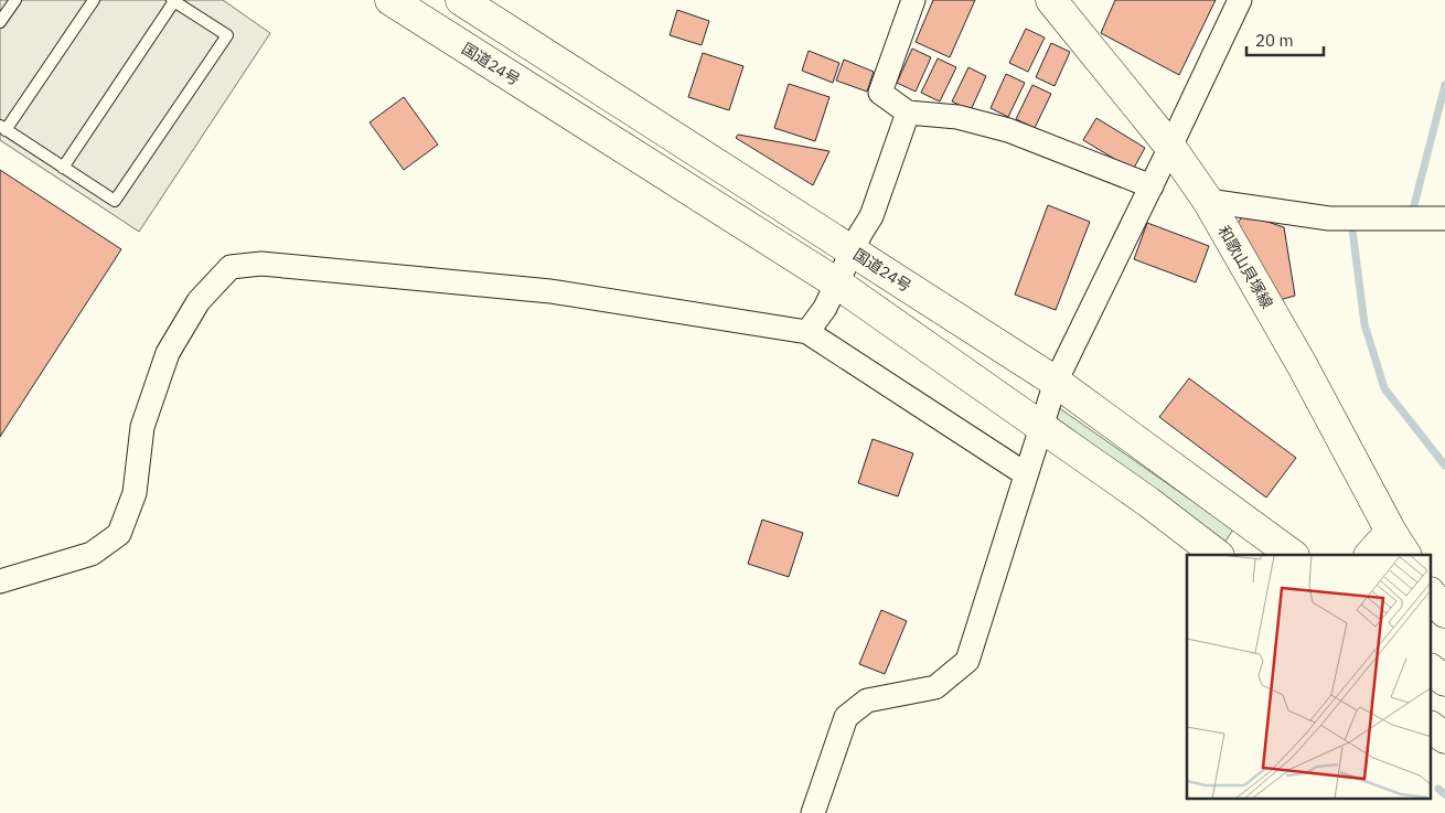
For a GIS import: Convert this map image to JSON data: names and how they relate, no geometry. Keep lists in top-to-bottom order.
{
  "streets": {
    "main road": ["国道24号", "和歌山貝塚線"]
  },
  "scale_bar": "20 m"
}
